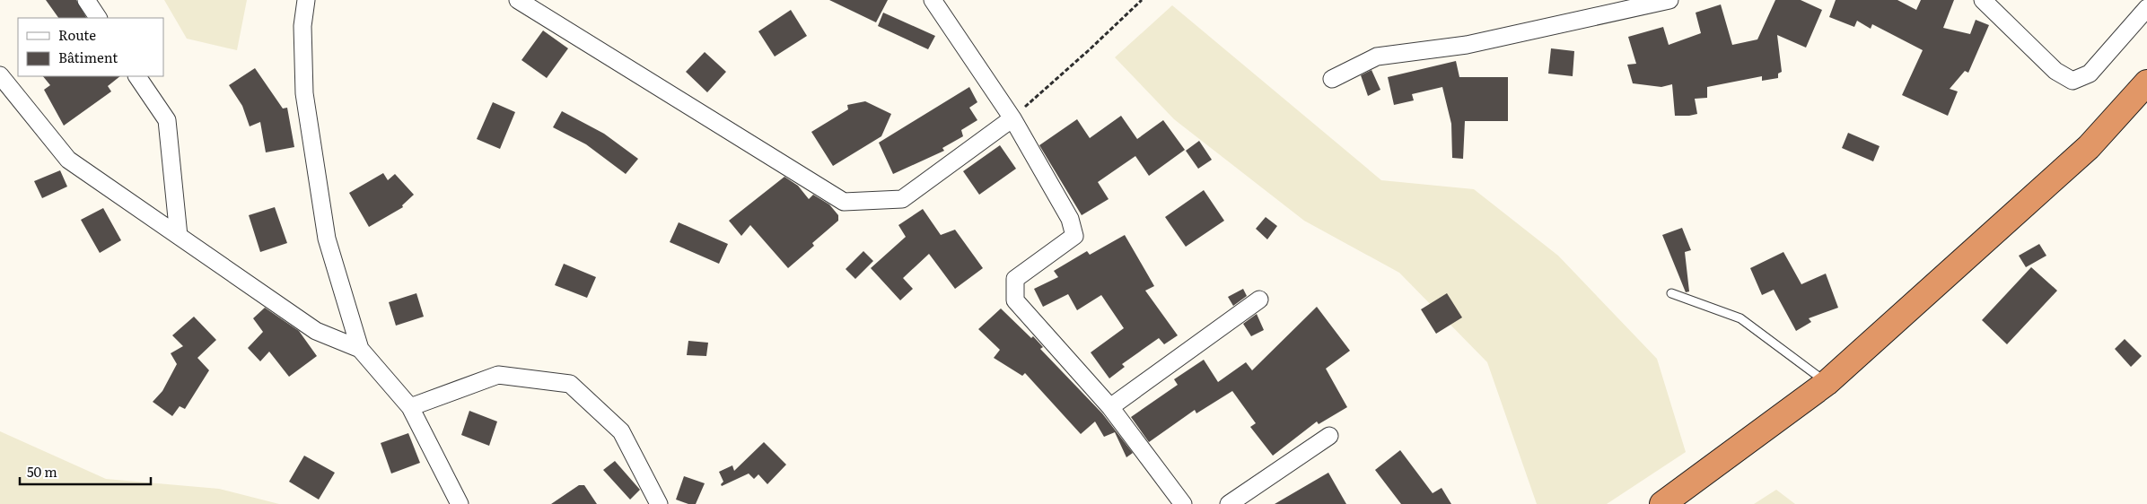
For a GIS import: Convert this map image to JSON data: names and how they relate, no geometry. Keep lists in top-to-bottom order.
{
  "legend": ["Route", "Bâtiment"],
  "scale_bar": "50 m"
}
